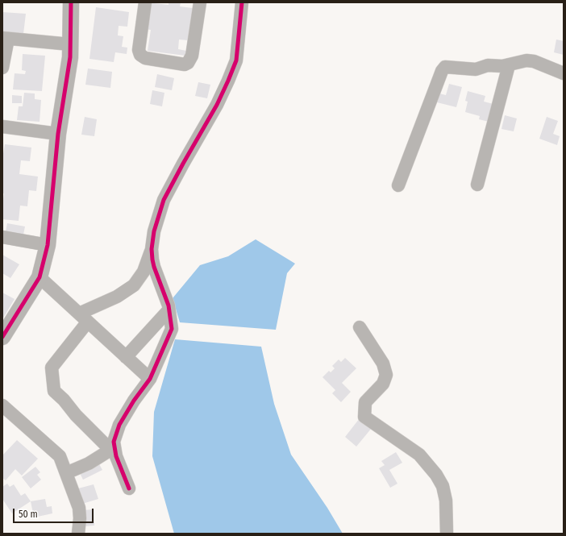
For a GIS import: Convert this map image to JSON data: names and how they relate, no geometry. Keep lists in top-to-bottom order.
{
  "scale_bar": "50 m"
}
